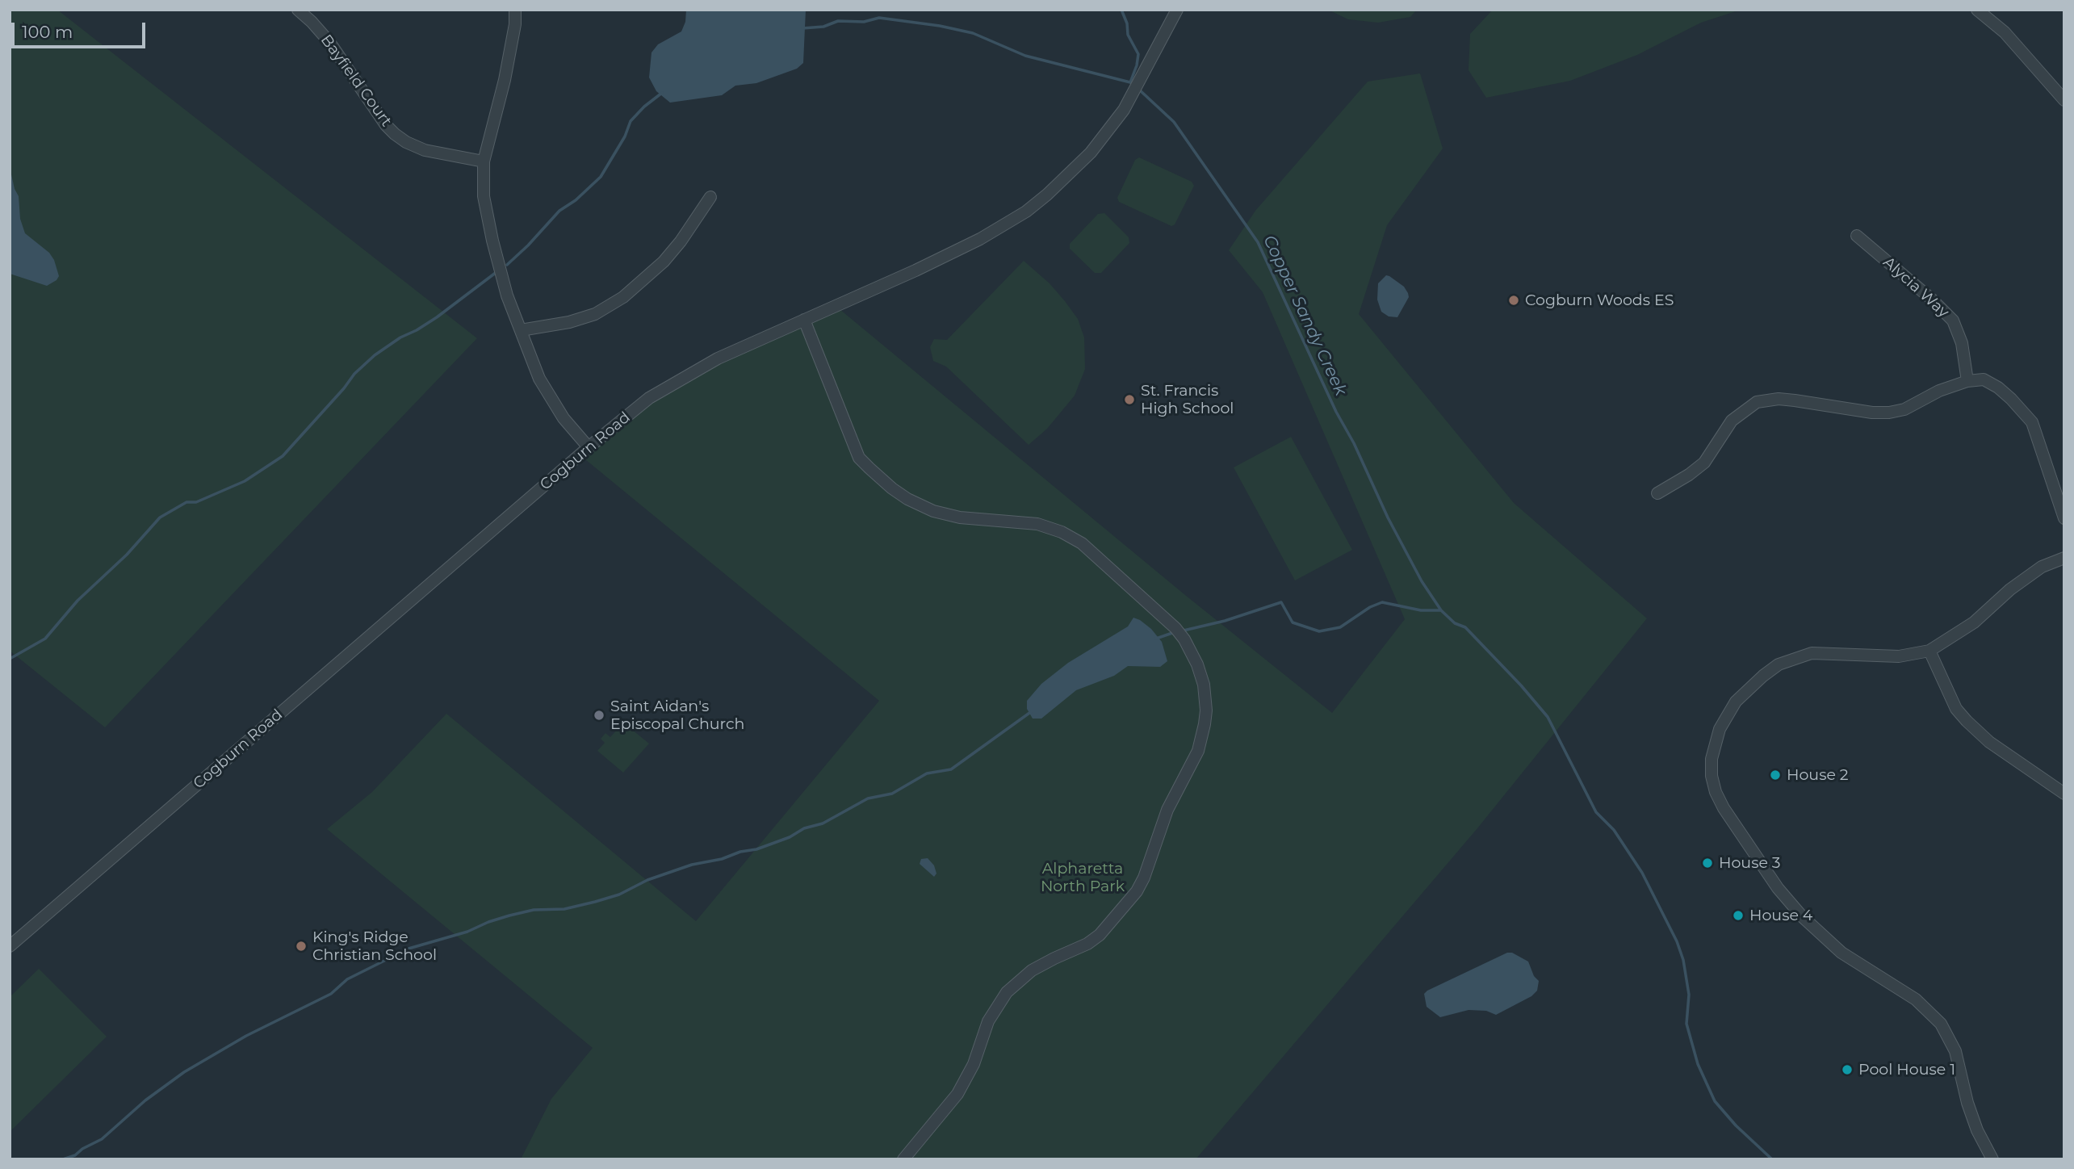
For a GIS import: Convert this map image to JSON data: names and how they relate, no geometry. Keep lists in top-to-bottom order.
{
  "streets": {
    "street": ["Bayfield Court", "Alycia Way", "Cogburn Road"]
  },
  "water": ["Copper Sandy Creek"],
  "parks": ["Alpharetta North Park"],
  "places": [
    "Cogburn Woods ES",
    "St. Francis High School",
    "Saint Aidan's Episcopal Church",
    "House 2",
    "House 3",
    "House 4",
    "King's Ridge Christian School",
    "Pool House 1"
  ],
  "scale_bar": "100 m"
}
